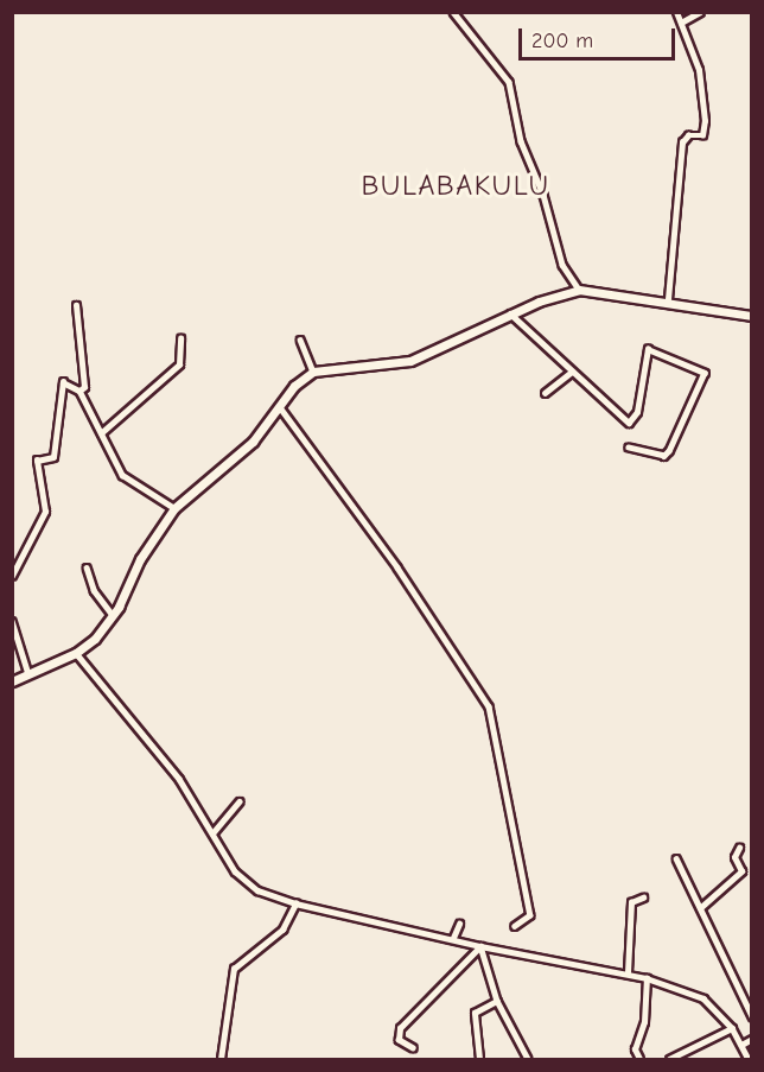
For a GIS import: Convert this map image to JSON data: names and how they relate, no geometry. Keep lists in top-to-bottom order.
{
  "districts": ["BULABAKULU"],
  "scale_bar": "200 m"
}
